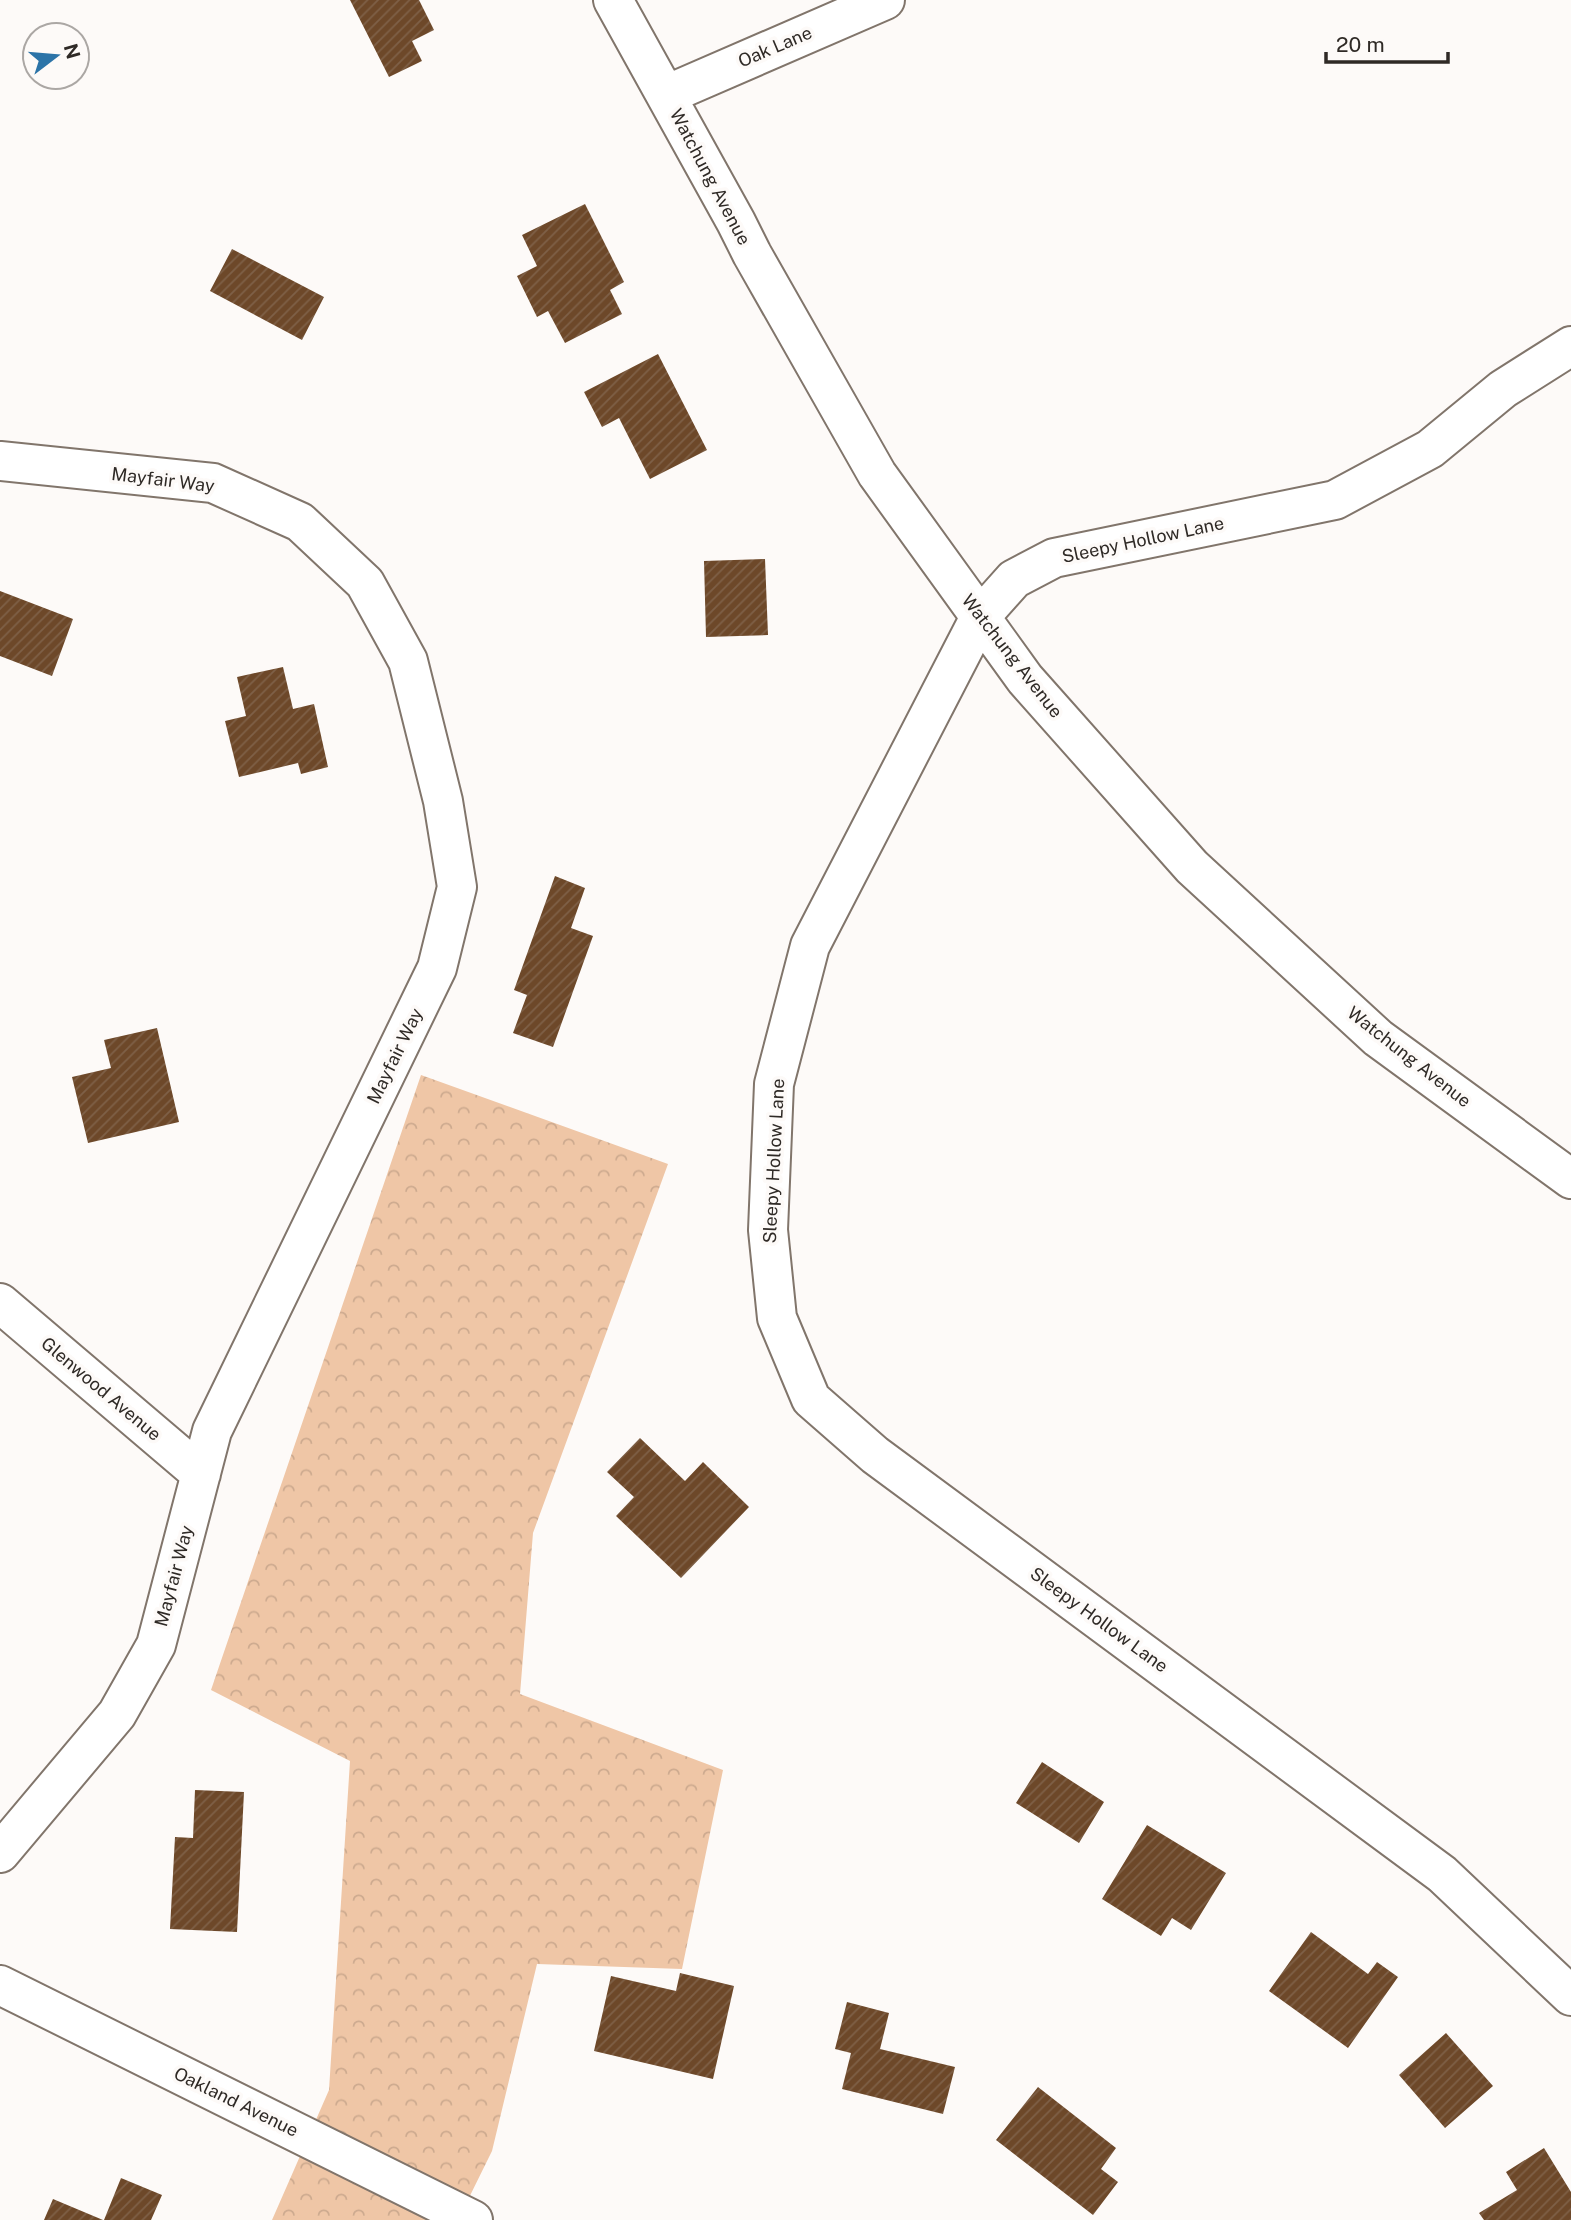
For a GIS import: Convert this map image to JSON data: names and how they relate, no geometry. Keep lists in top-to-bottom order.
{
  "streets": {
    "street": [
      "Oak Lane",
      "Watchung Avenue",
      "Mayfair Way",
      "Sleepy Hollow Lane",
      "Glenwood Avenue",
      "Oakland Avenue"
    ]
  },
  "crossings": [
    ["Oak Lane", "Watchung Avenue"],
    ["Watchung Avenue", "Sleepy Hollow Lane"],
    ["Mayfair Way", "Glenwood Avenue"]
  ],
  "scale_bar": "20 m",
  "north": "right"
}
